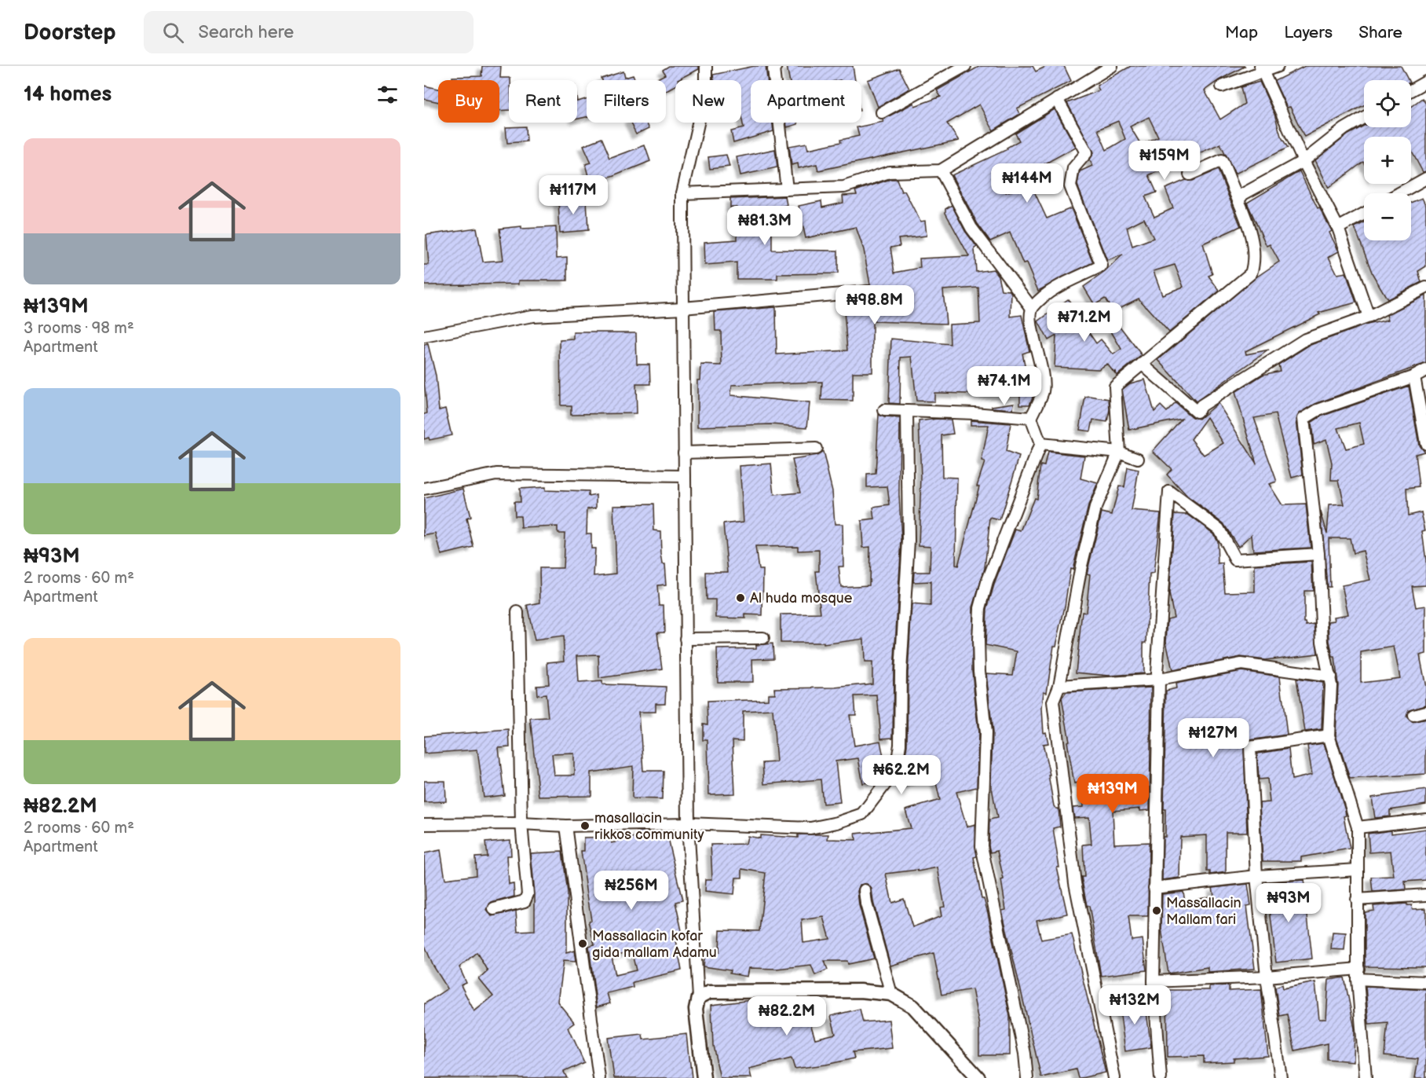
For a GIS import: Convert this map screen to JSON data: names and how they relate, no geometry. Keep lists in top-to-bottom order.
{
  "places": [
    "Al huda mosque",
    "masallacin rikkos community",
    "Massallacin Mallam fari",
    "Massallacin kofar gida mallam Adamu"
  ],
  "page": {
    "header": "Doorstep",
    "search": "Search here",
    "nav": ["Map", "Layers", "Share"],
    "heading": "14 homes",
    "map_buttons": ["+", "−"],
    "chip": [
      "Buy",
      "Rent",
      "Filters",
      "New",
      "Apartment"
    ],
    "list": [
      {
        "name": "₦139M",
        "note": "3 rooms · 98 m² · Apartment"
      },
      {
        "name": "₦93M",
        "note": "2 rooms · 60 m² · Apartment"
      },
      {
        "name": "₦82.2M",
        "note": "2 rooms · 60 m² · Apartment"
      }
    ],
    "price": [
      "₦159M",
      "₦144M",
      "₦117M",
      "₦81.3M",
      "₦98.8M",
      "₦71.2M",
      "₦74.1M",
      "₦127M",
      "₦62.2M",
      "₦139M",
      "₦256M",
      "₦93M",
      "₦132M",
      "₦82.2M"
    ]
  }
}
